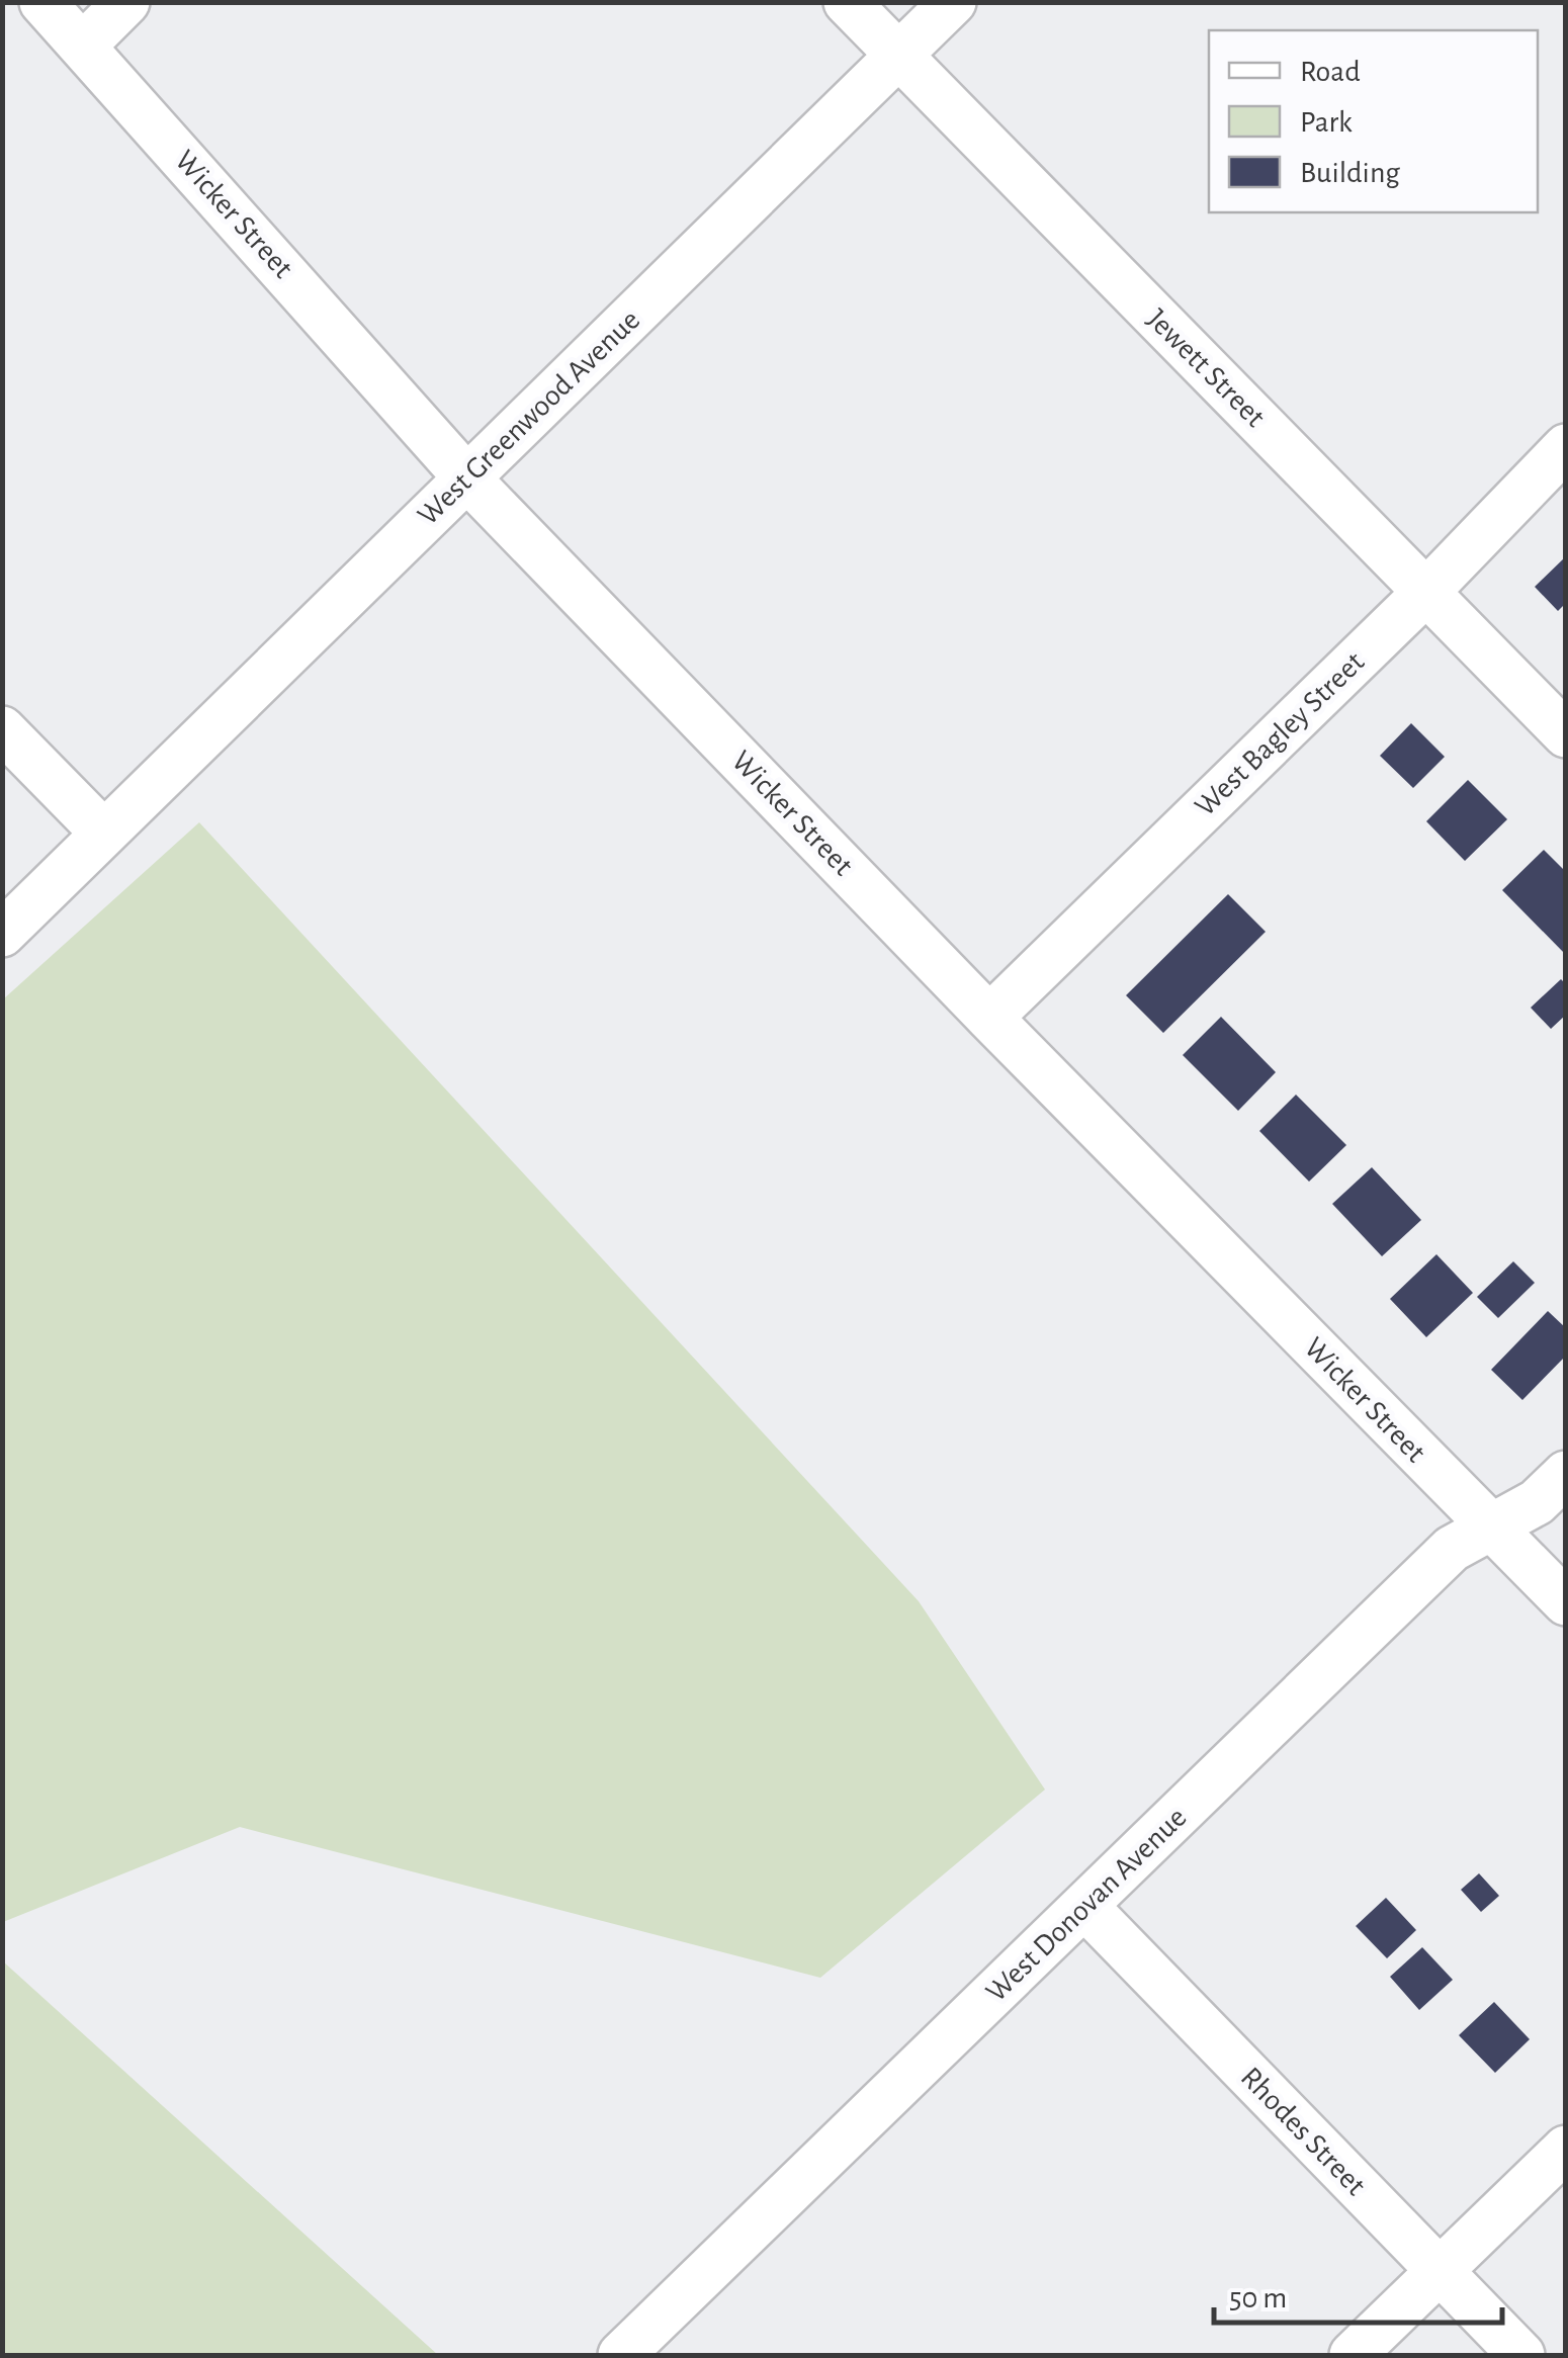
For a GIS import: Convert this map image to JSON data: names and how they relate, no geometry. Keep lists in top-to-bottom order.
{
  "streets": {
    "street": [
      "Wicker Street",
      "Jewett Street",
      "West Greenwood Avenue",
      "West Bagley Street",
      "West Donovan Avenue",
      "Rhodes Street"
    ]
  },
  "crossings": [
    ["Wicker Street", "West Greenwood Avenue"],
    ["Wicker Street", "West Bagley Street"],
    ["Wicker Street", "West Donovan Avenue"],
    ["Jewett Street", "West Greenwood Avenue"],
    ["Jewett Street", "West Bagley Street"],
    ["West Donovan Avenue", "Rhodes Street"]
  ],
  "legend": ["Road", "Park", "Building"],
  "scale_bar": "50 m"
}
